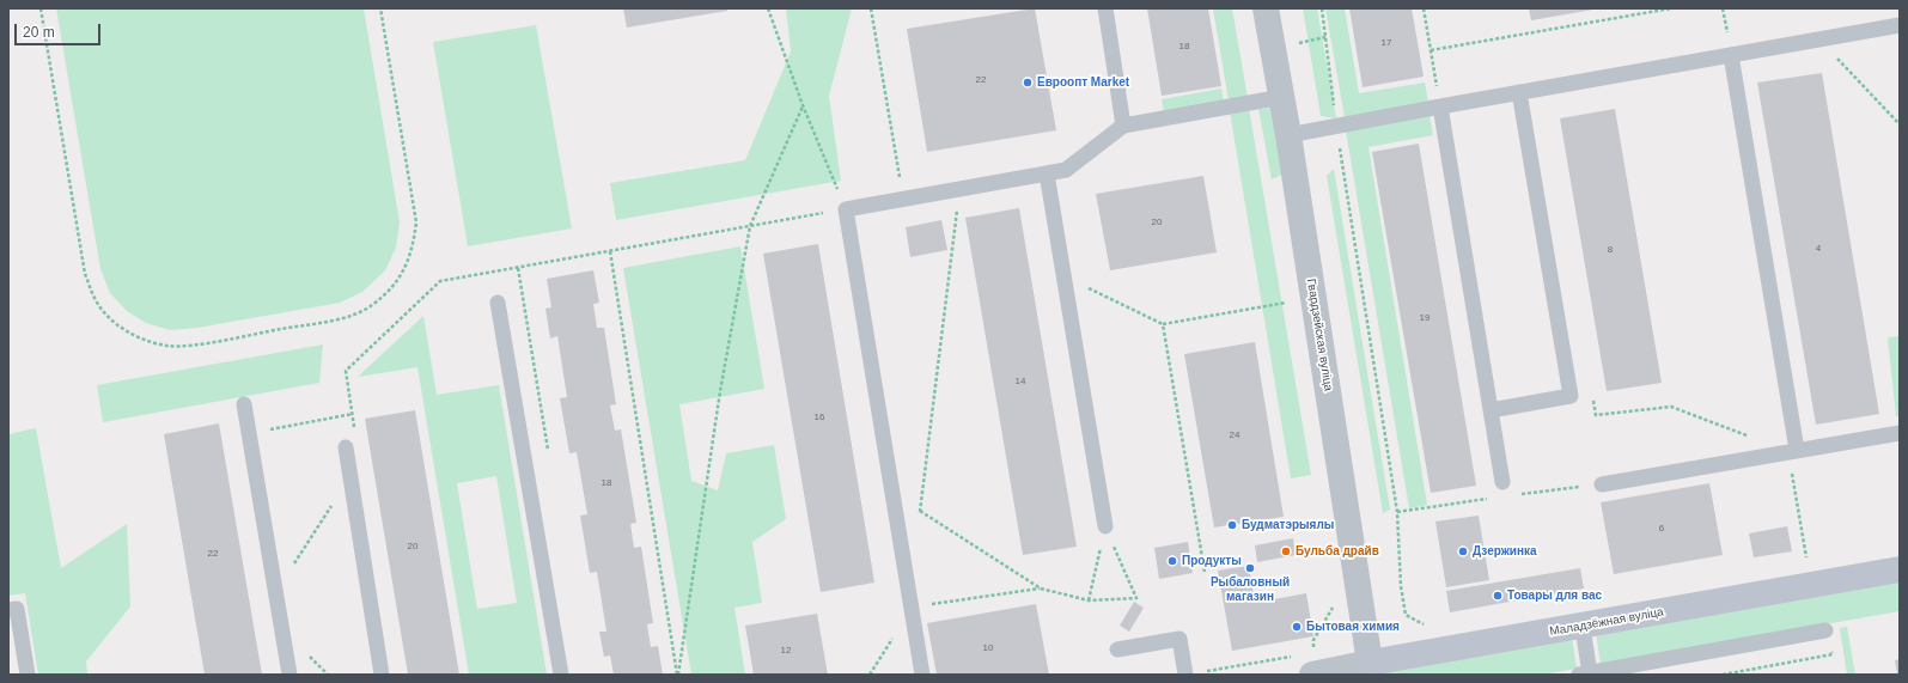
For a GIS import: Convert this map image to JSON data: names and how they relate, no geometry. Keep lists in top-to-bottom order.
{
  "streets": {
    "main road": ["Маладзёжная вуліца"],
    "street": ["Гвардзейская вуліца"]
  },
  "crossings": [
    ["Гвардзейская вуліца", "Маладзёжная вуліца"]
  ],
  "places": [
    "Евроопт Market",
    "Будматэрыялы",
    "Бульба драйв",
    "Дзержинка",
    "Продукты",
    "Рыбаловный магазин",
    "Товары для вас",
    "Бытовая химия"
  ],
  "house_numbers": [
    "17",
    "18",
    "22",
    "20",
    "4",
    "8",
    "19",
    "14",
    "16",
    "24",
    "18",
    "6",
    "20",
    "22",
    "10",
    "12"
  ],
  "scale_bar": "20 m"
}
